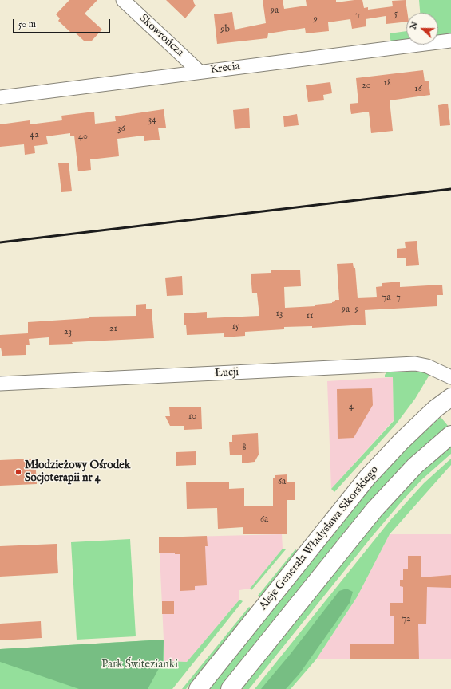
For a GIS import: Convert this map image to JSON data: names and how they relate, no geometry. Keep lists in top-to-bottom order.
{
  "streets": {
    "main road": ["Aleje Generała Władysława Sikorskiego"],
    "street": ["Skowrończa", "Krecia", "Łucji"]
  },
  "crossings": [
    ["Skowrończa", "Krecia"]
  ],
  "parks": ["Park Świtezianki"],
  "places": ["Młodzieżowy Ośrodek Socjoterapii nr 4"],
  "house_numbers": [
    "9a",
    "5",
    "7",
    "9",
    "9b",
    "18",
    "20",
    "16",
    "34",
    "36",
    "42",
    "40",
    "7a",
    "7",
    "9a",
    "9",
    "13",
    "11",
    "15",
    "21",
    "23",
    "4",
    "10",
    "8",
    "6a",
    "6a",
    "72"
  ],
  "scale_bar": "50 m",
  "north": "left"
}
